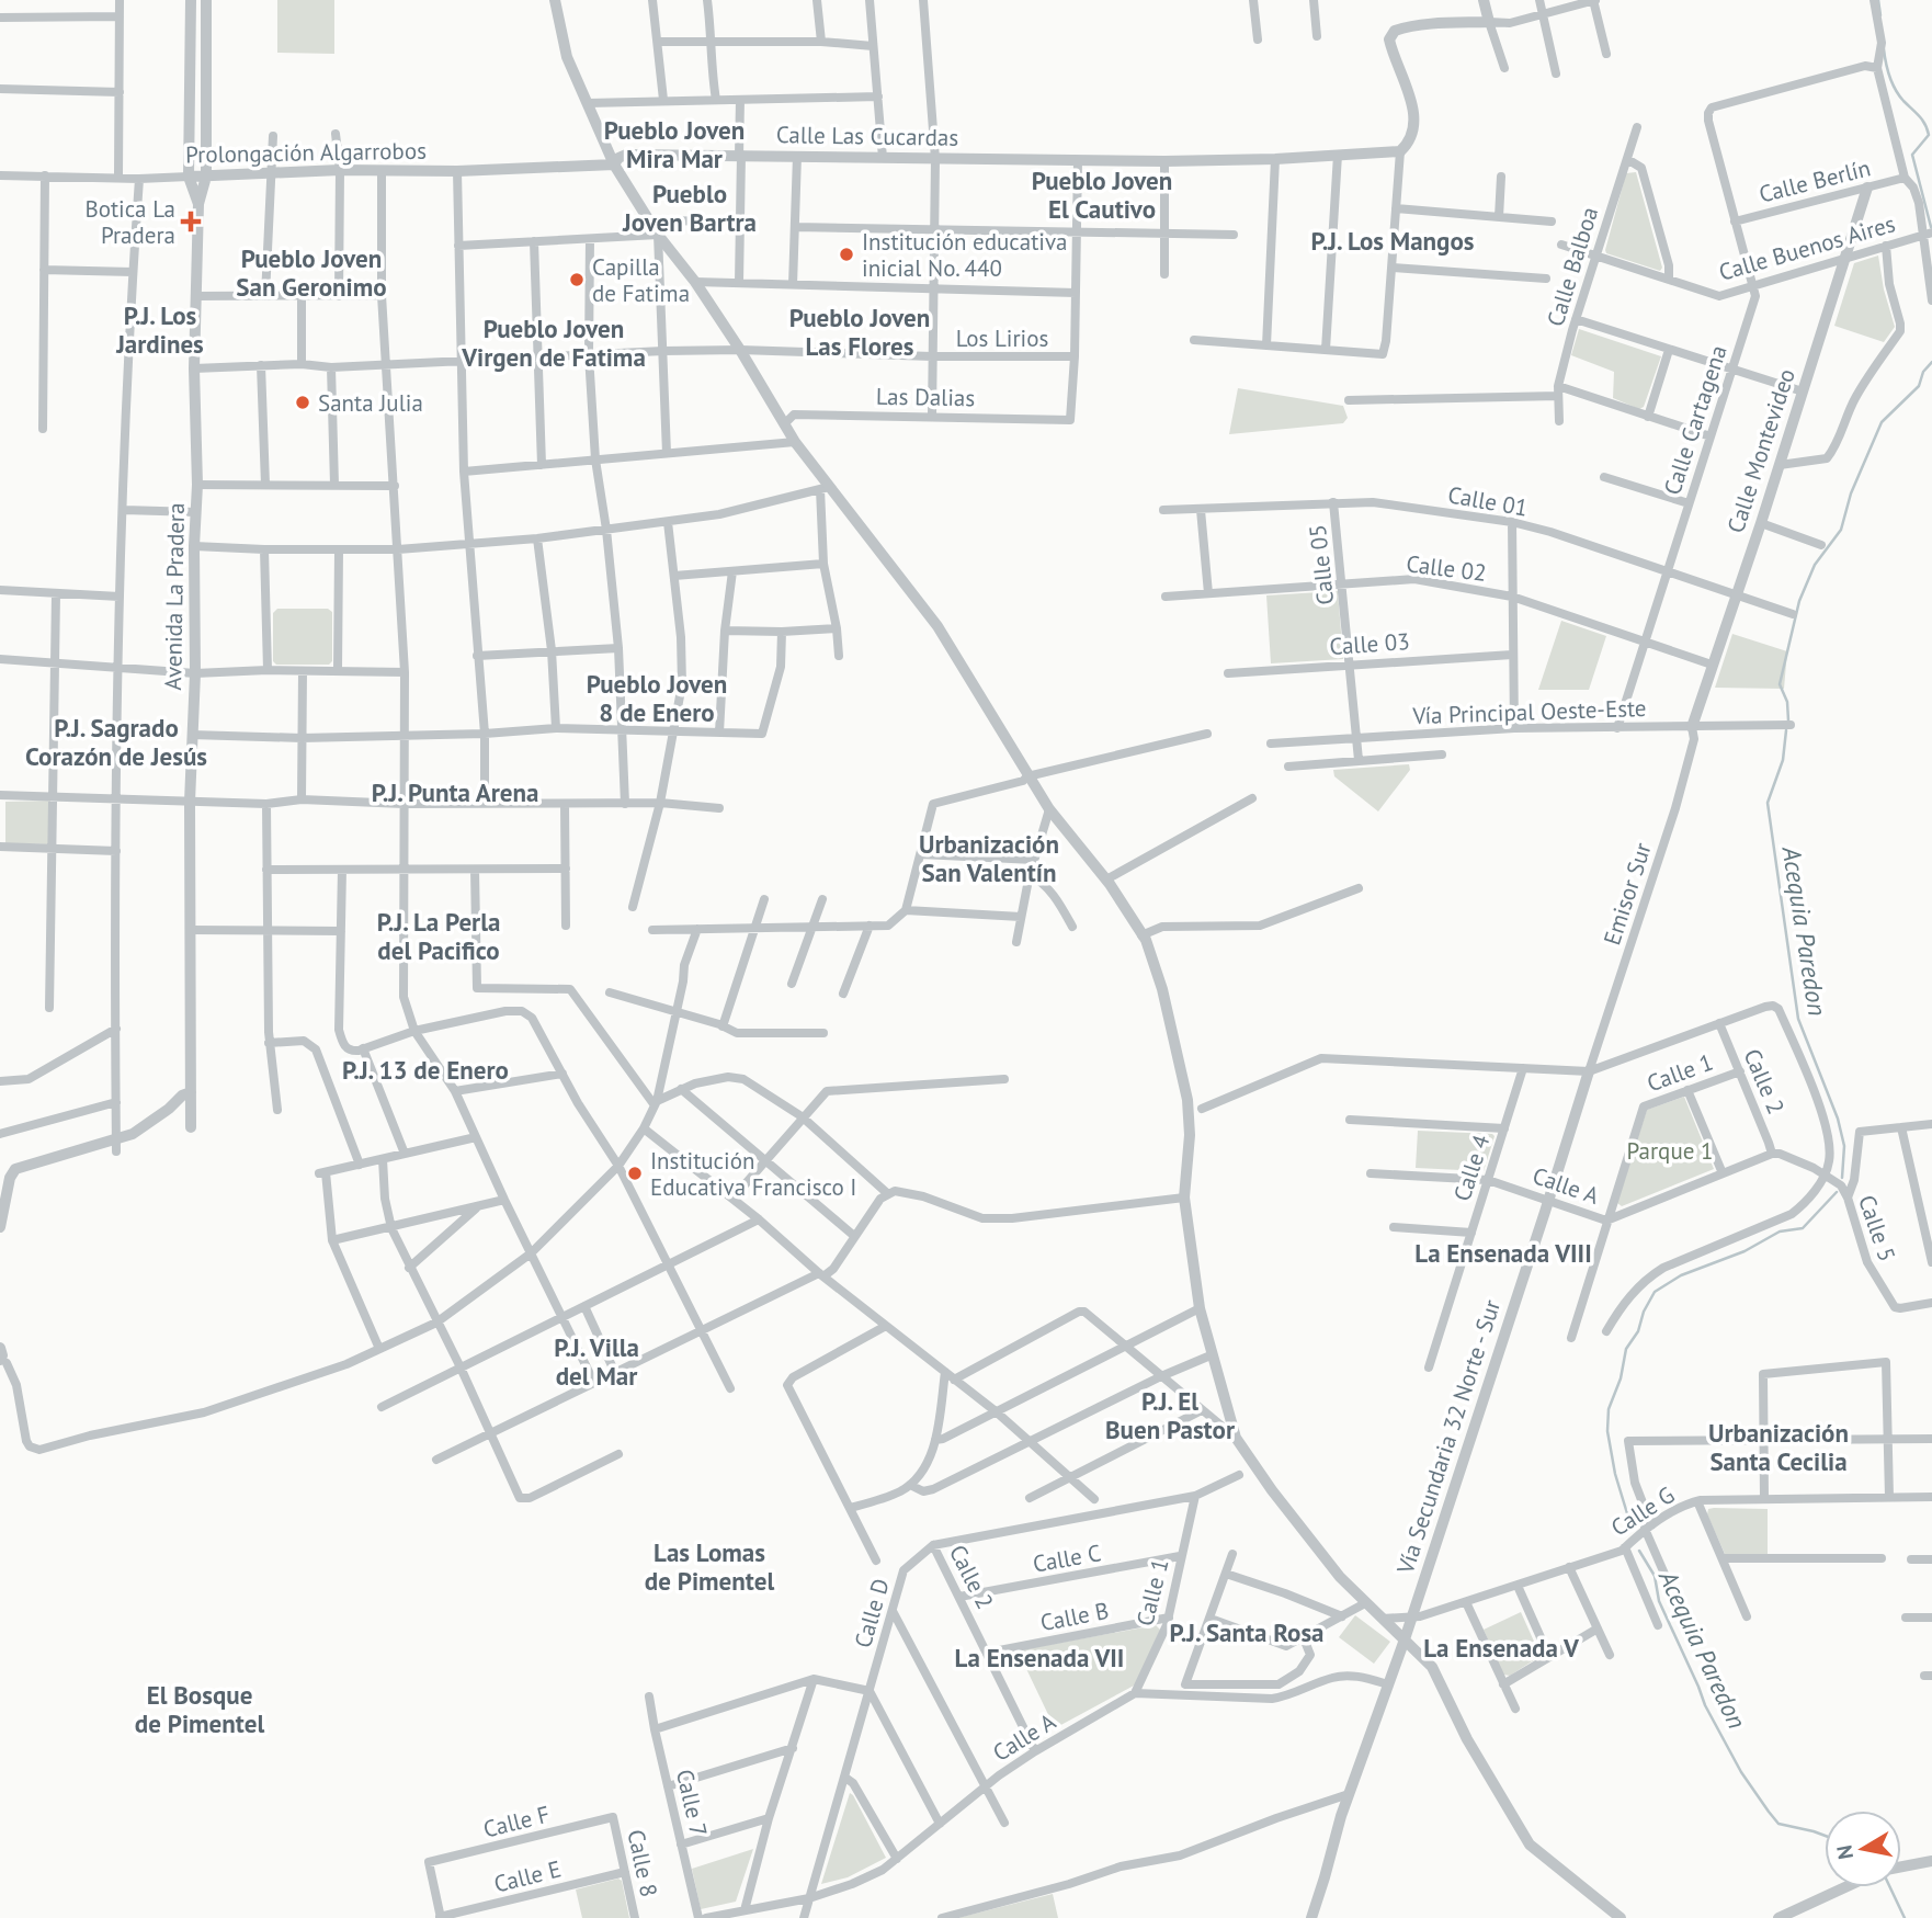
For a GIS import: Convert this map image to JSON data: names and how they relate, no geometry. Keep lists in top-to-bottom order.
{
  "streets": {
    "street": [
      "Calle Las Cucardas",
      "Prolongación Algarrobos",
      "Calle Berlín",
      "Calle Buenos Aires",
      "Calle Balboa",
      "Los Lirios",
      "Las Dalias",
      "Calle Cartagena",
      "Calle Montevideo",
      "Calle 01",
      "Calle 05",
      "Calle 02",
      "Avenida La Pradera",
      "Calle 03",
      "Vía Principal Oeste-Este",
      "Emisor Sur",
      "Calle 1",
      "Calle 2",
      "Calle 4",
      "Calle A",
      "Calle 5",
      "Vía Secundaria 32 Norte - Sur",
      "Calle G",
      "Calle C",
      "Calle D",
      "Calle B",
      "Calle 7",
      "Calle F",
      "Calle 8",
      "Calle E"
    ]
  },
  "crossings": [
    ["Calle Las Cucardas", "Prolongación Algarrobos"],
    ["Prolongación Algarrobos", "Avenida La Pradera"],
    ["Calle Berlín", "Calle Montevideo"],
    ["Calle Buenos Aires", "Calle Balboa"],
    ["Calle Buenos Aires", "Calle Cartagena"],
    ["Calle Buenos Aires", "Calle Montevideo"],
    ["Los Lirios", "Las Dalias"],
    ["Los Lirios", "Avenida La Pradera"],
    ["Calle Cartagena", "Calle 01"],
    ["Calle Cartagena", "Calle 02"],
    ["Calle Cartagena", "Vía Principal Oeste-Este"],
    ["Calle Montevideo", "Calle 01"],
    ["Calle Montevideo", "Calle 02"],
    ["Calle Montevideo", "Vía Principal Oeste-Este"],
    ["Calle Montevideo", "Emisor Sur"],
    ["Calle 01", "Calle 05"],
    ["Calle 05", "Calle 02"],
    ["Calle 05", "Calle 03"],
    ["Calle 05", "Vía Principal Oeste-Este"],
    ["Vía Principal Oeste-Este", "Emisor Sur"],
    ["Emisor Sur", "Vía Secundaria 32 Norte - Sur"],
    ["Calle 1", "Calle 2"],
    ["Calle 1", "Calle A"],
    ["Calle 1", "Calle C"],
    ["Calle 1", "Calle D"],
    ["Calle 1", "Calle B"],
    ["Calle 2", "Calle A"],
    ["Calle 2", "Calle C"],
    ["Calle 2", "Calle D"],
    ["Calle 2", "Calle B"],
    ["Calle 4", "Calle A"],
    ["Calle A", "Vía Secundaria 32 Norte - Sur"],
    ["Calle A", "Calle D"],
    ["Vía Secundaria 32 Norte - Sur", "Calle G"],
    ["Calle F", "Calle 8"],
    ["Calle F", "Calle E"],
    ["Calle 8", "Calle E"]
  ],
  "districts": [
    "Pueblo Joven Mira Mar",
    "Pueblo Joven El Cautivo",
    "Pueblo Joven Bartra",
    "P.J. Los Mangos",
    "Pueblo Joven San Geronimo",
    "P.J. Los Jardines",
    "Pueblo Joven Las Flores",
    "Pueblo Joven Virgen de Fatima",
    "Pueblo Joven 8 de Enero",
    "P.J. Sagrado Corazón de Jesús",
    "P.J. Punta Arena",
    "Urbanización San Valentín",
    "P.J. La Perla del Pacifico",
    "P.J. 13 de Enero",
    "La Ensenada VIII",
    "P.J. Villa del Mar",
    "P.J. El Buen Pastor",
    "Urbanización Santa Cecilia",
    "Las Lomas de Pimentel",
    "P.J. Santa Rosa",
    "La Ensenada V",
    "La Ensenada VII",
    "El Bosque de Pimentel"
  ],
  "water": ["Acequia Paredon"],
  "parks": ["Parque 1"],
  "places": {
    "health": ["Botica La Pradera"],
    "other": [
      "Institución educativa inicial No. 440",
      "Capilla de Fatima",
      "Santa Julia",
      "Institución Educativa Francisco I"
    ]
  },
  "north": "left"
}
